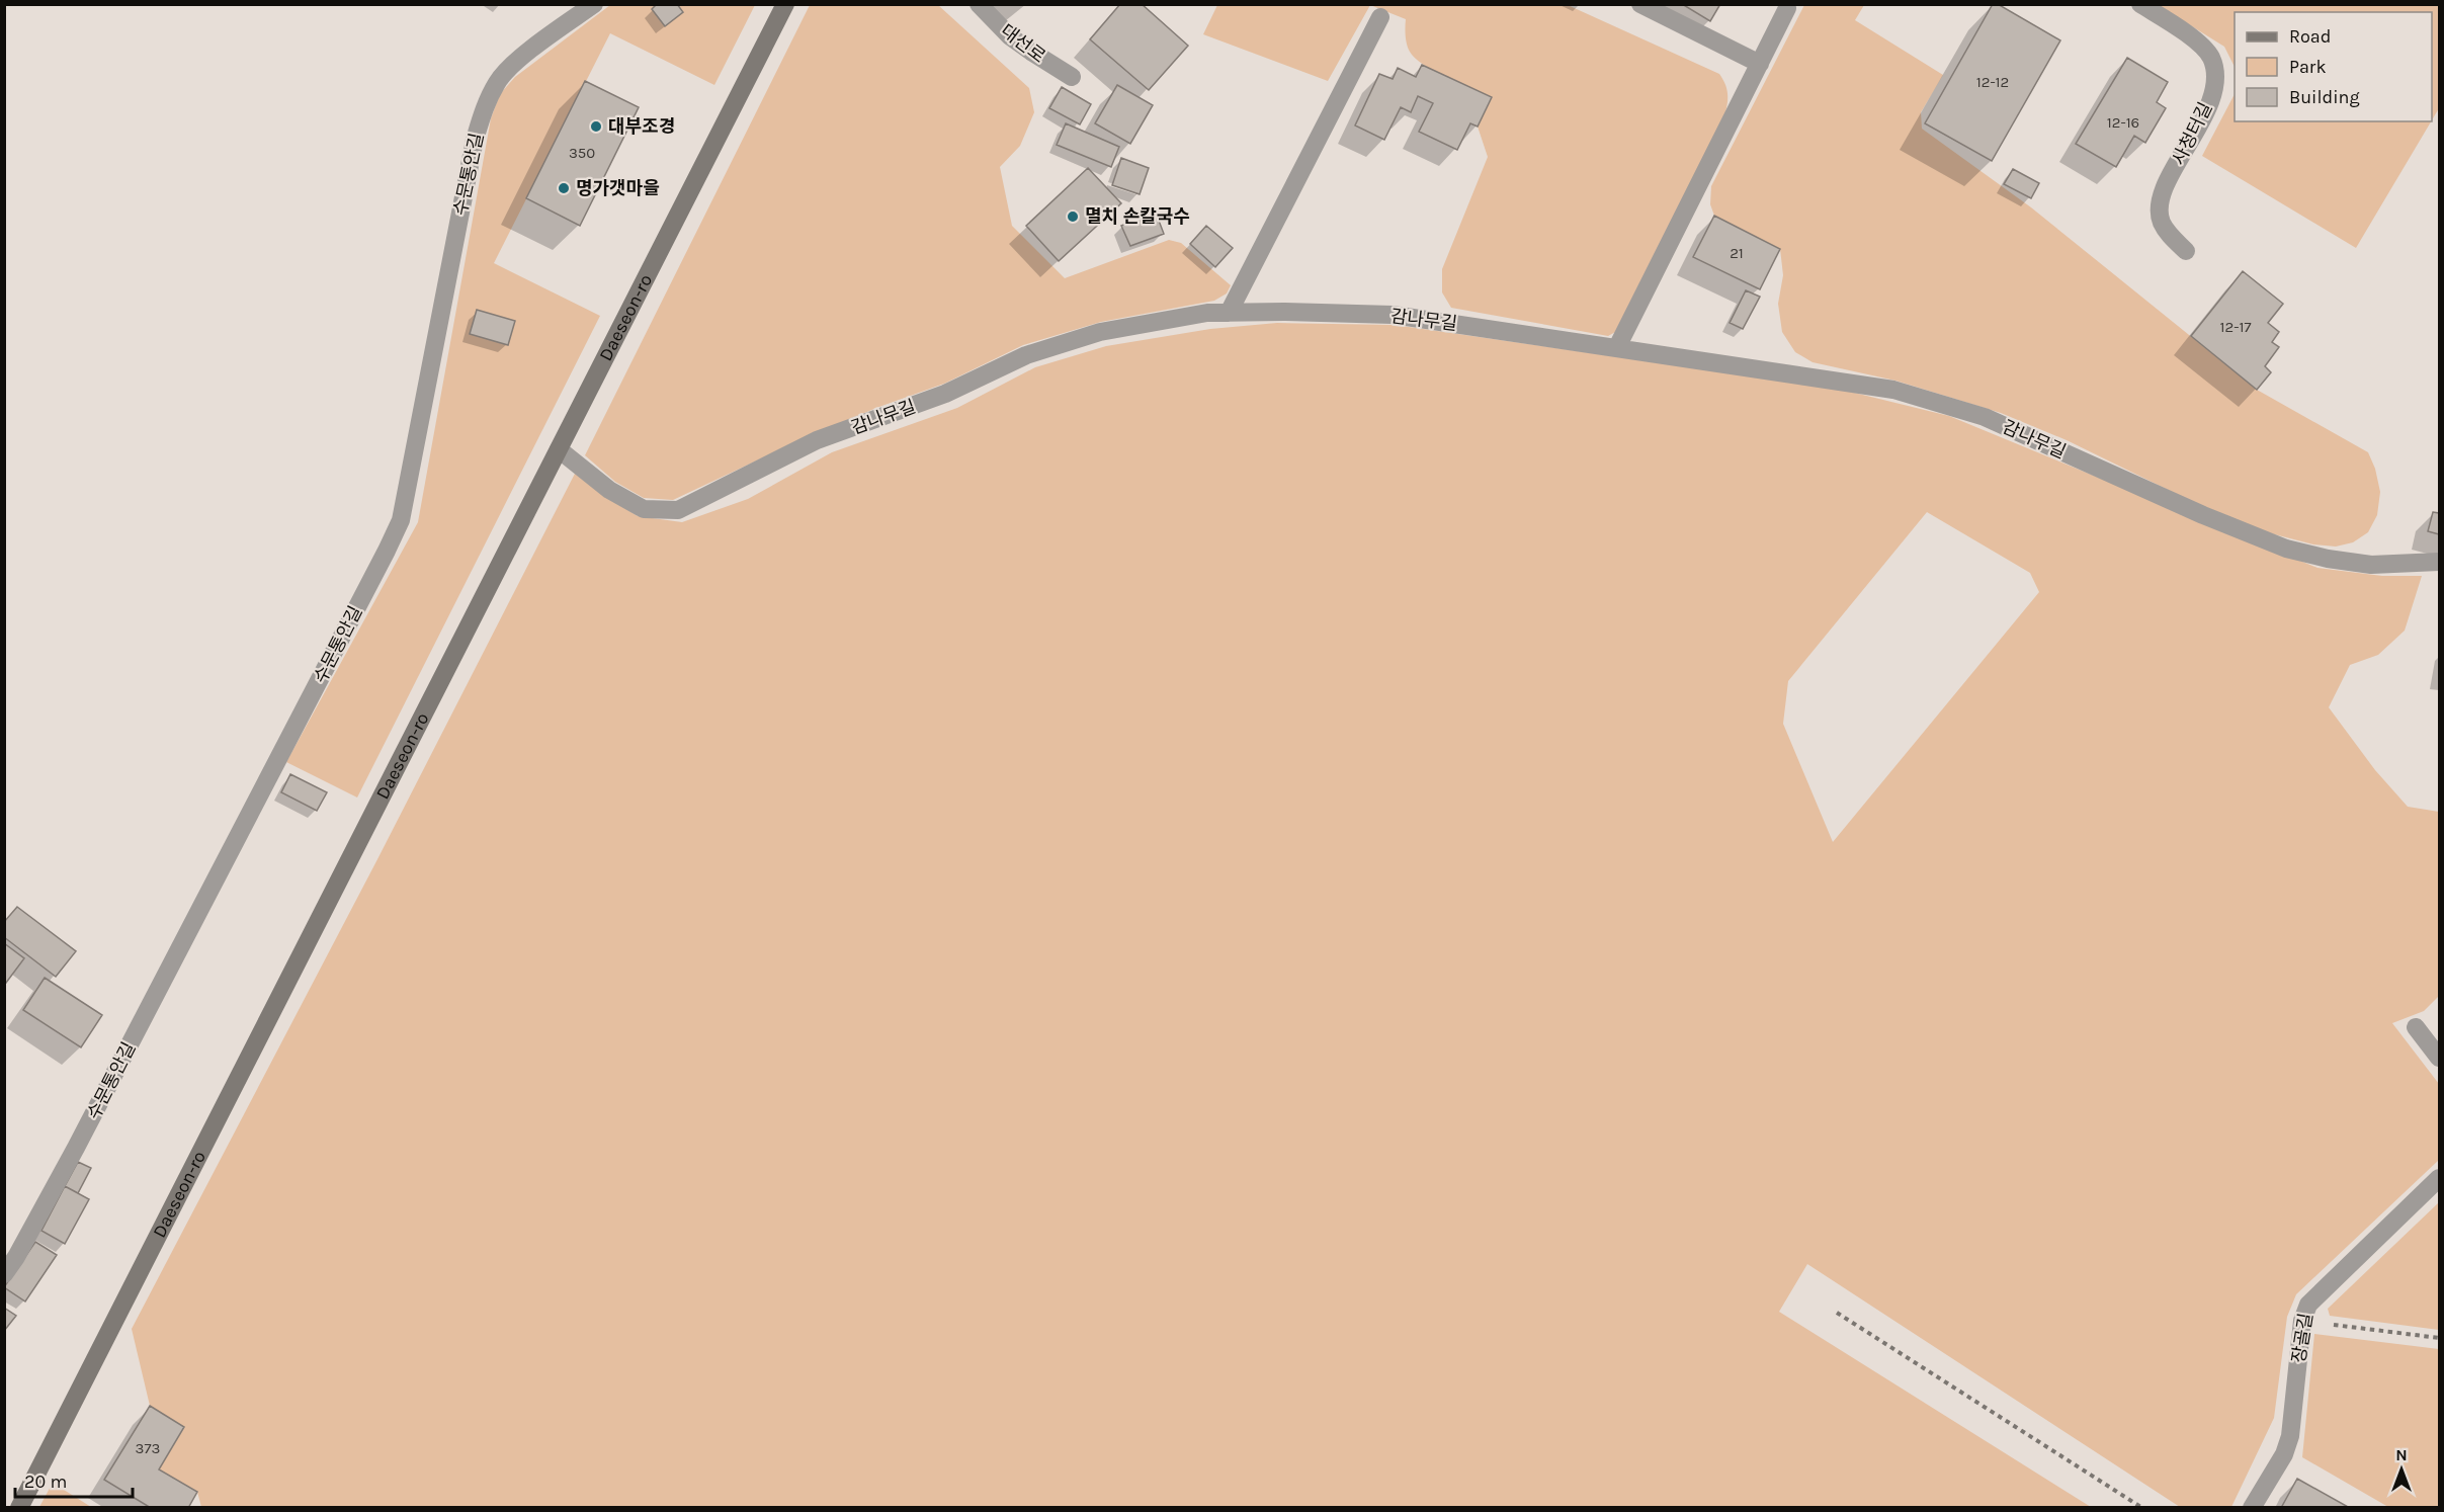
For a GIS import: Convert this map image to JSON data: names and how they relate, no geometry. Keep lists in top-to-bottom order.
{
  "streets": {
    "street": ["Daeseon-ro"],
    "lane": [
      "대선로",
      "사청터길",
      "수문통안길",
      "감나무길",
      "장골길"
    ]
  },
  "crossings": [
    ["Daeseon-ro", "감나무길"]
  ],
  "places": ["대부조경", "명가갯마을", "멸치 손칼국수"],
  "house_numbers": [
    "12-12",
    "12-16",
    "350",
    "21",
    "12-17",
    "373"
  ],
  "legend": ["Road", "Park", "Building"],
  "scale_bar": "20 m",
  "north": "top"
}
